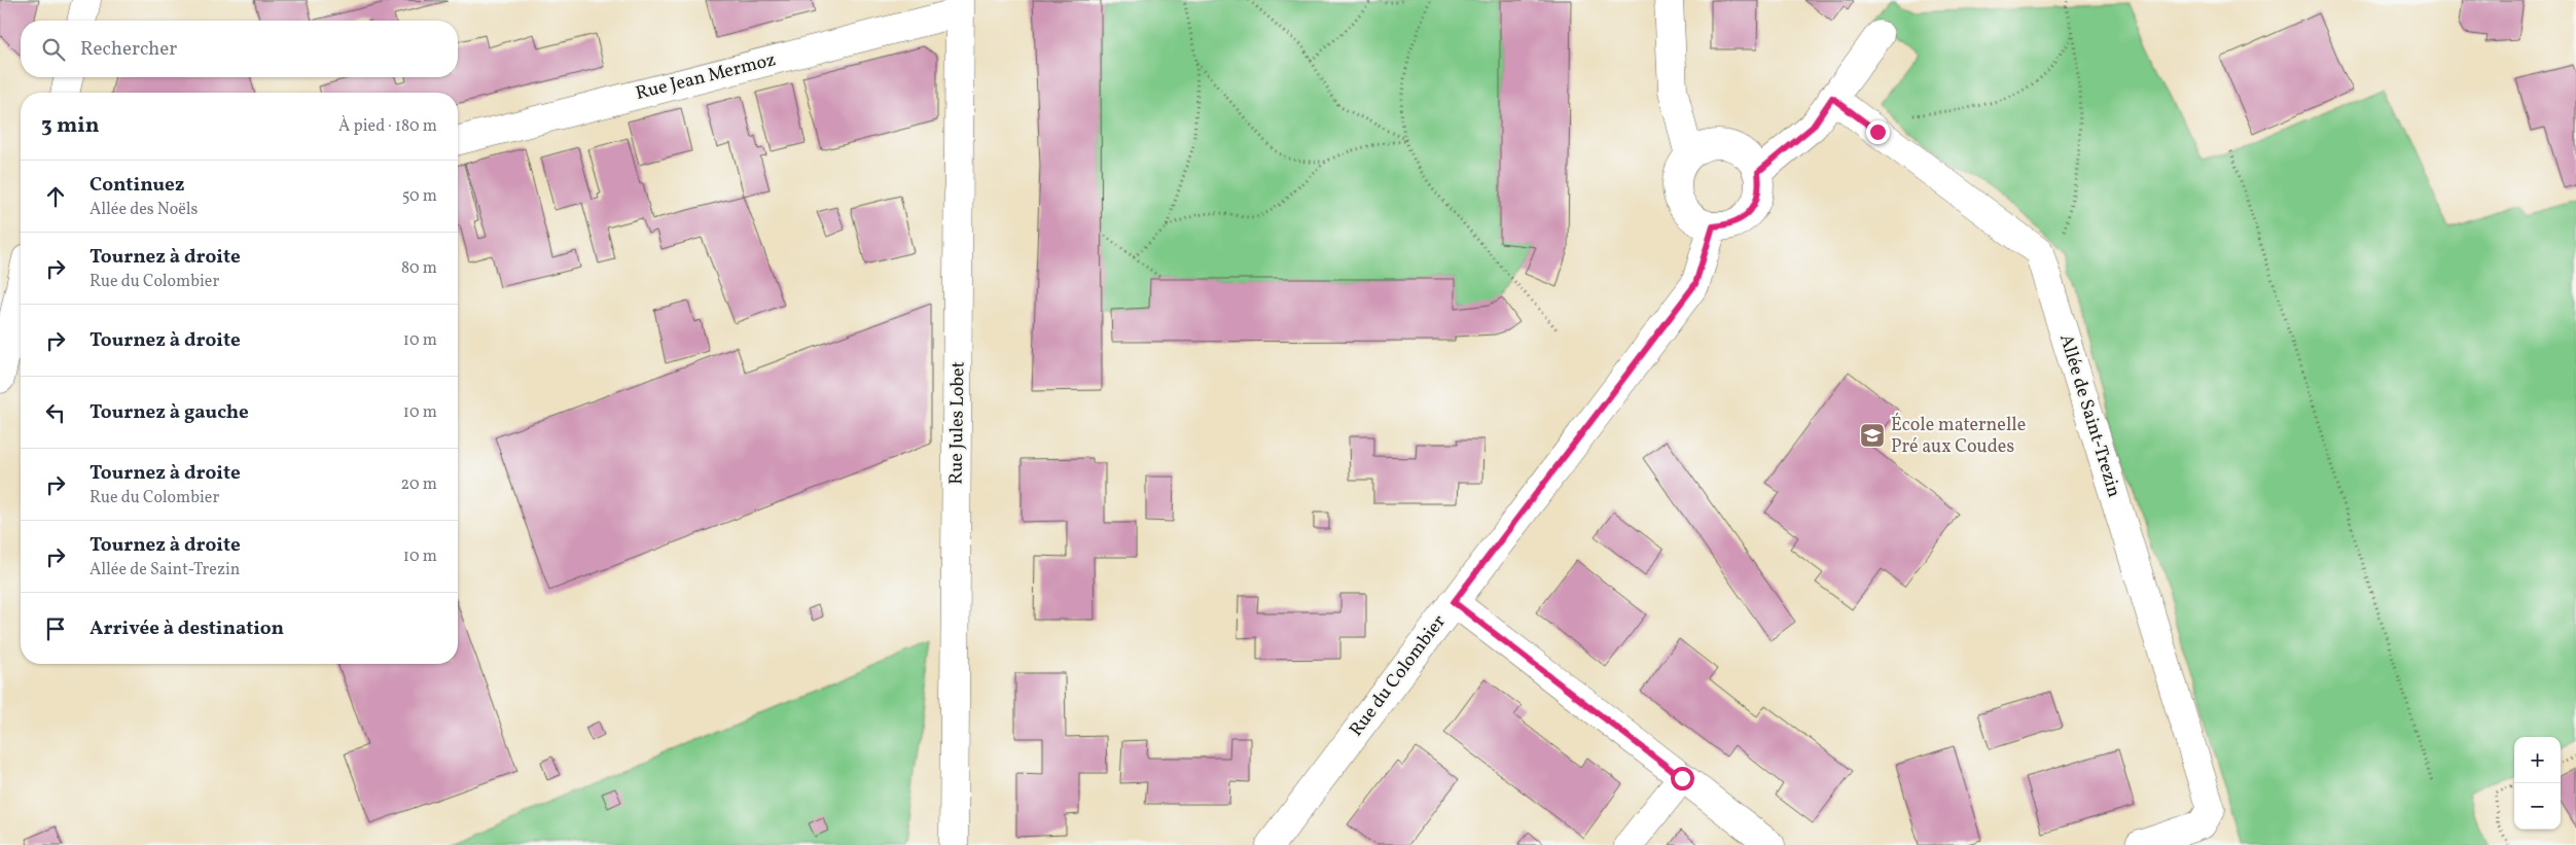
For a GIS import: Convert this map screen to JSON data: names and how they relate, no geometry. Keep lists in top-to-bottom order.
{
  "streets": {
    "street": [
      "Rue Jean Mermoz",
      "Allée de Saint-Trezin",
      "Rue Jules Lobet",
      "Rue du Colombier"
    ]
  },
  "crossings": [
    ["Rue Jean Mermoz", "Rue Jules Lobet"]
  ],
  "places": {
    "school or university": ["École maternelle Pré aux Coudes"]
  },
  "page": {
    "search": "Rechercher",
    "heading": ["3 min", "À pied · 180 m"],
    "list": [
      ["Continuez", "Allée des Noëls", "50 m"],
      ["Tournez à droite", "Rue du Colombier", "80 m"],
      ["Tournez à droite", "10 m"],
      ["Tournez à gauche", "10 m"],
      ["Tournez à droite", "Rue du Colombier", "20 m"],
      ["Tournez à droite", "Allée de Saint-Trezin", "10 m"],
      "Arrivée à destination"
    ],
    "map_buttons": ["+", "−"]
  }
}
